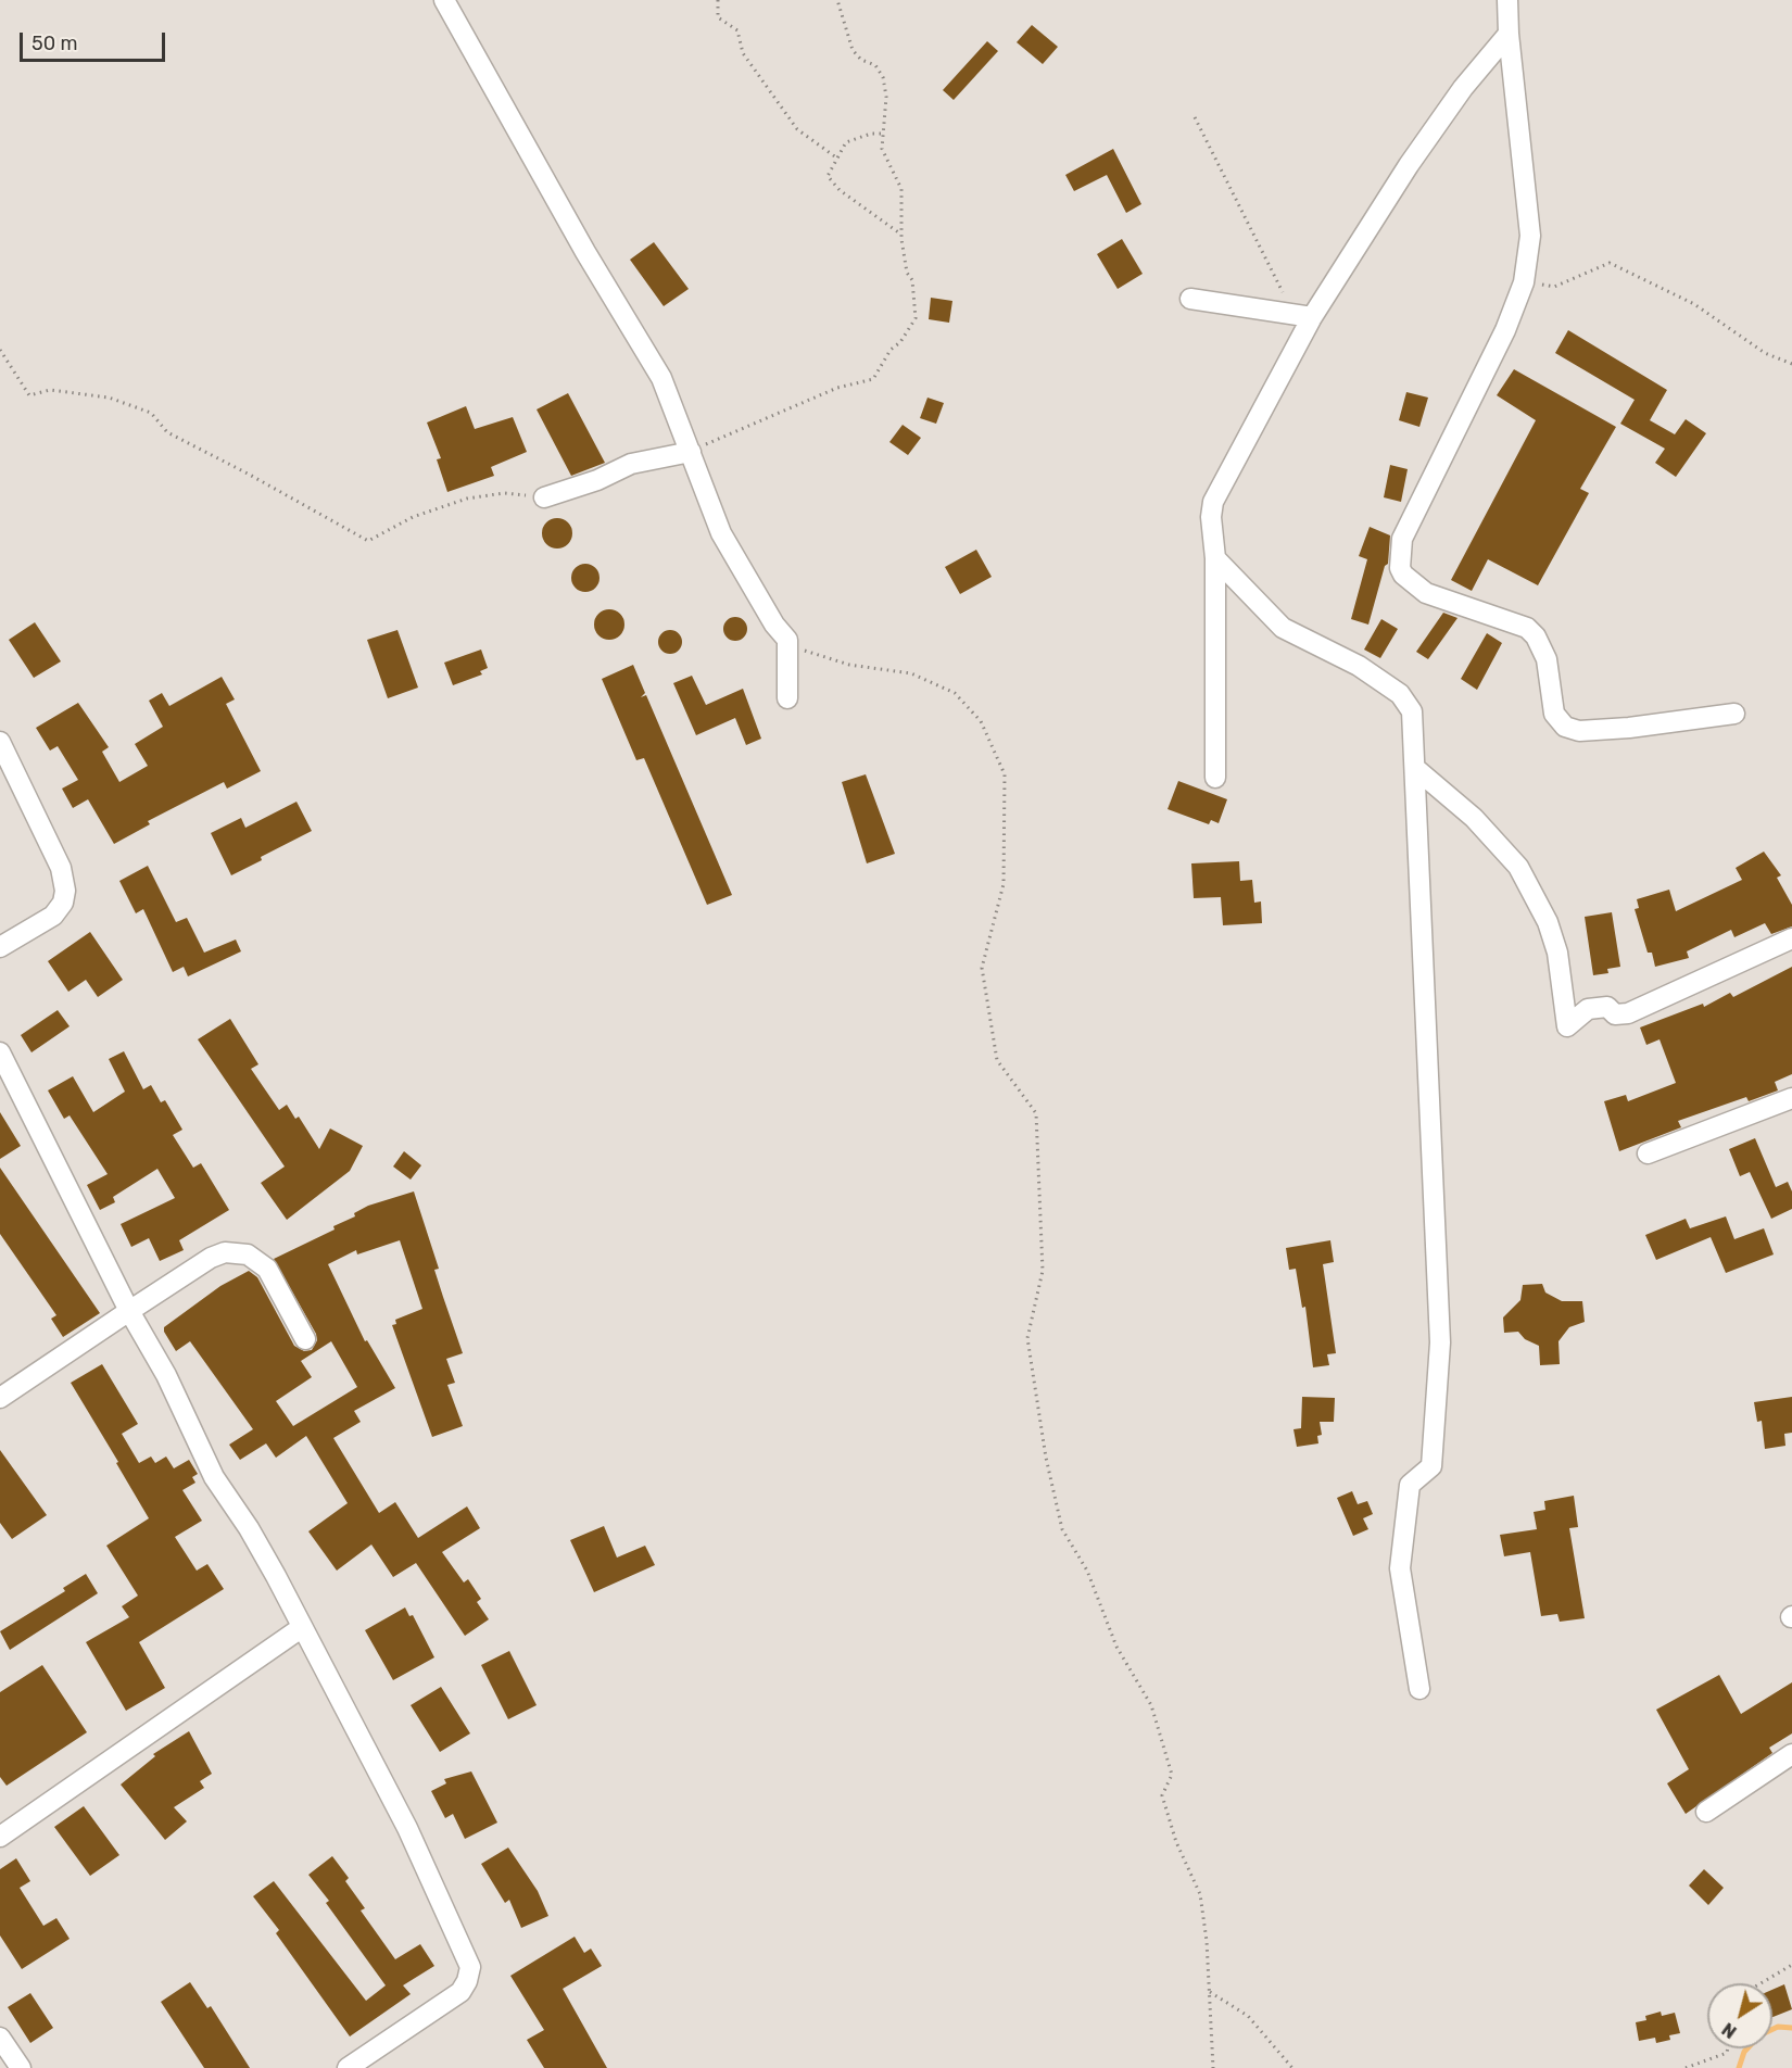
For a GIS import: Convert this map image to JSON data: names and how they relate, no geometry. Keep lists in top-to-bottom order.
{
  "scale_bar": "50 m",
  "north": "bottom left"
}
